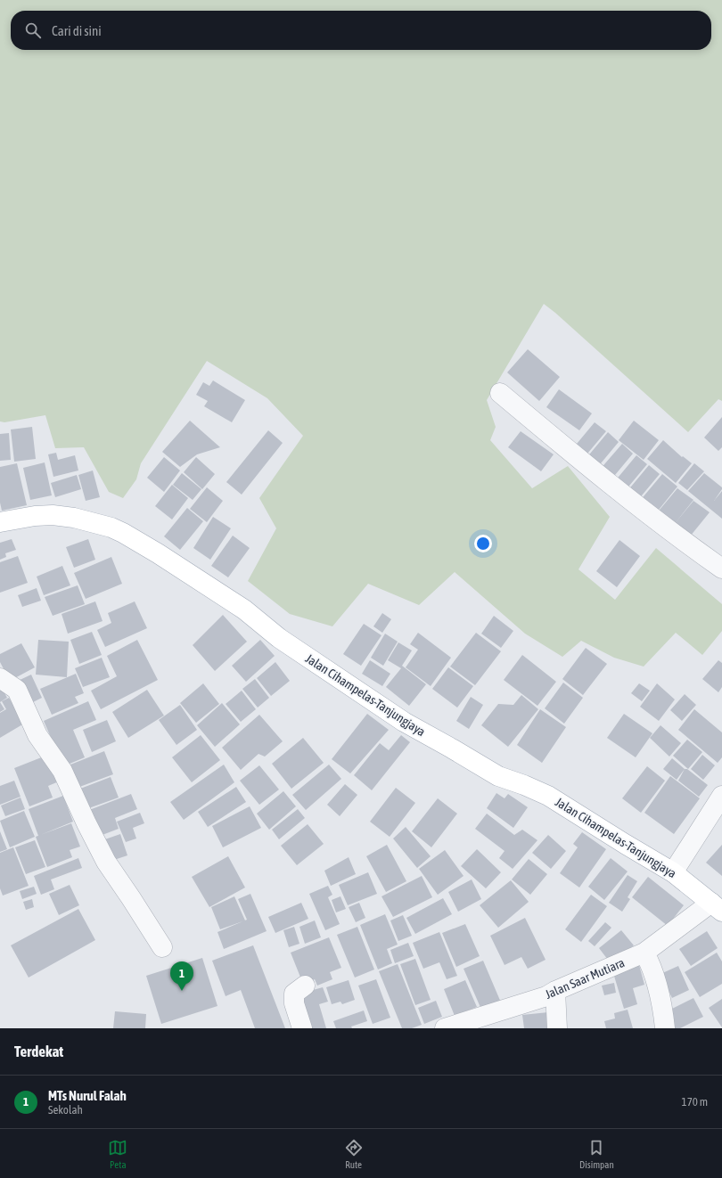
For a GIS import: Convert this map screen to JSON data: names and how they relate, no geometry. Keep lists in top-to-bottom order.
{
  "streets": {
    "main road": ["Jalan Cihampelas-Tanjungjaya"],
    "street": ["Jalan Saar Mutiara"]
  },
  "crossings": [
    ["Jalan Cihampelas-Tanjungjaya", "Jalan Saar Mutiara"]
  ],
  "page": {
    "search": "Cari di sini",
    "pins": "1",
    "heading": "Terdekat",
    "list": [
      {
        "mark": "1",
        "name": "MTs Nurul Falah",
        "note": "Sekolah",
        "value": "170 m"
      }
    ],
    "nav": ["Peta", "Rute", "Disimpan"]
  }
}
